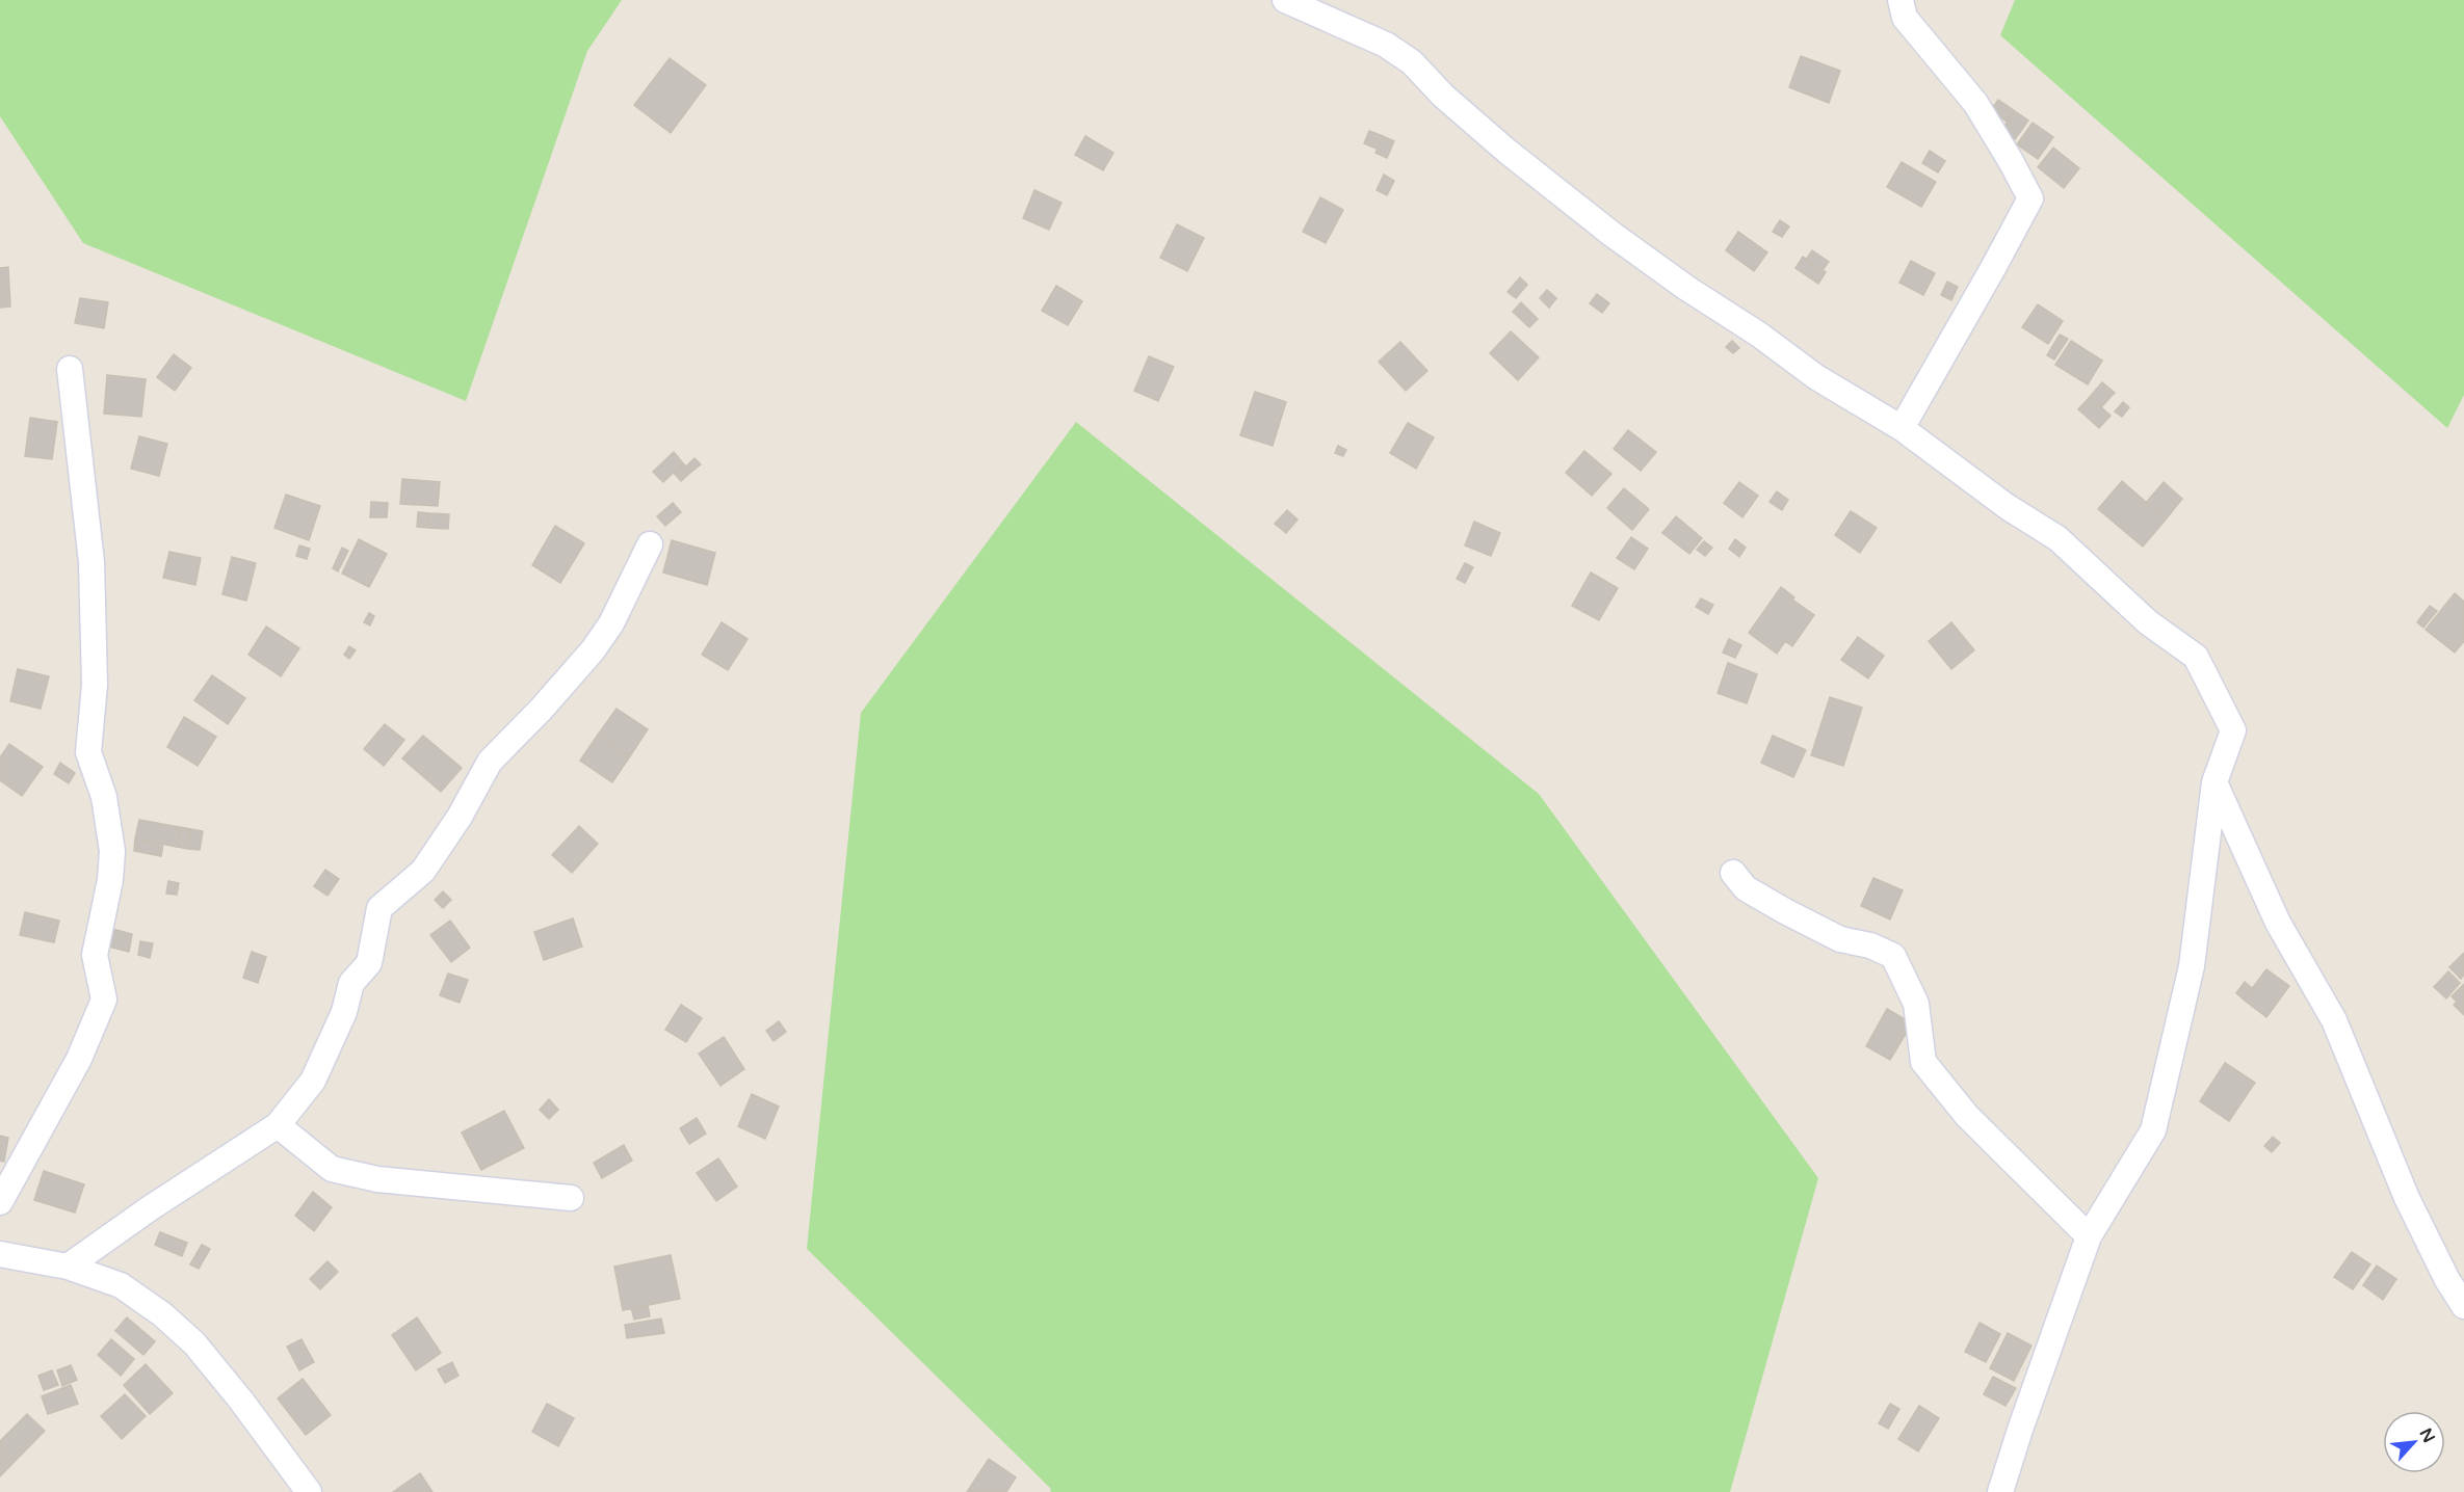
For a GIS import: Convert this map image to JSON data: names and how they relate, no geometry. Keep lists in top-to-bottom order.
{
  "north": "top right"
}
